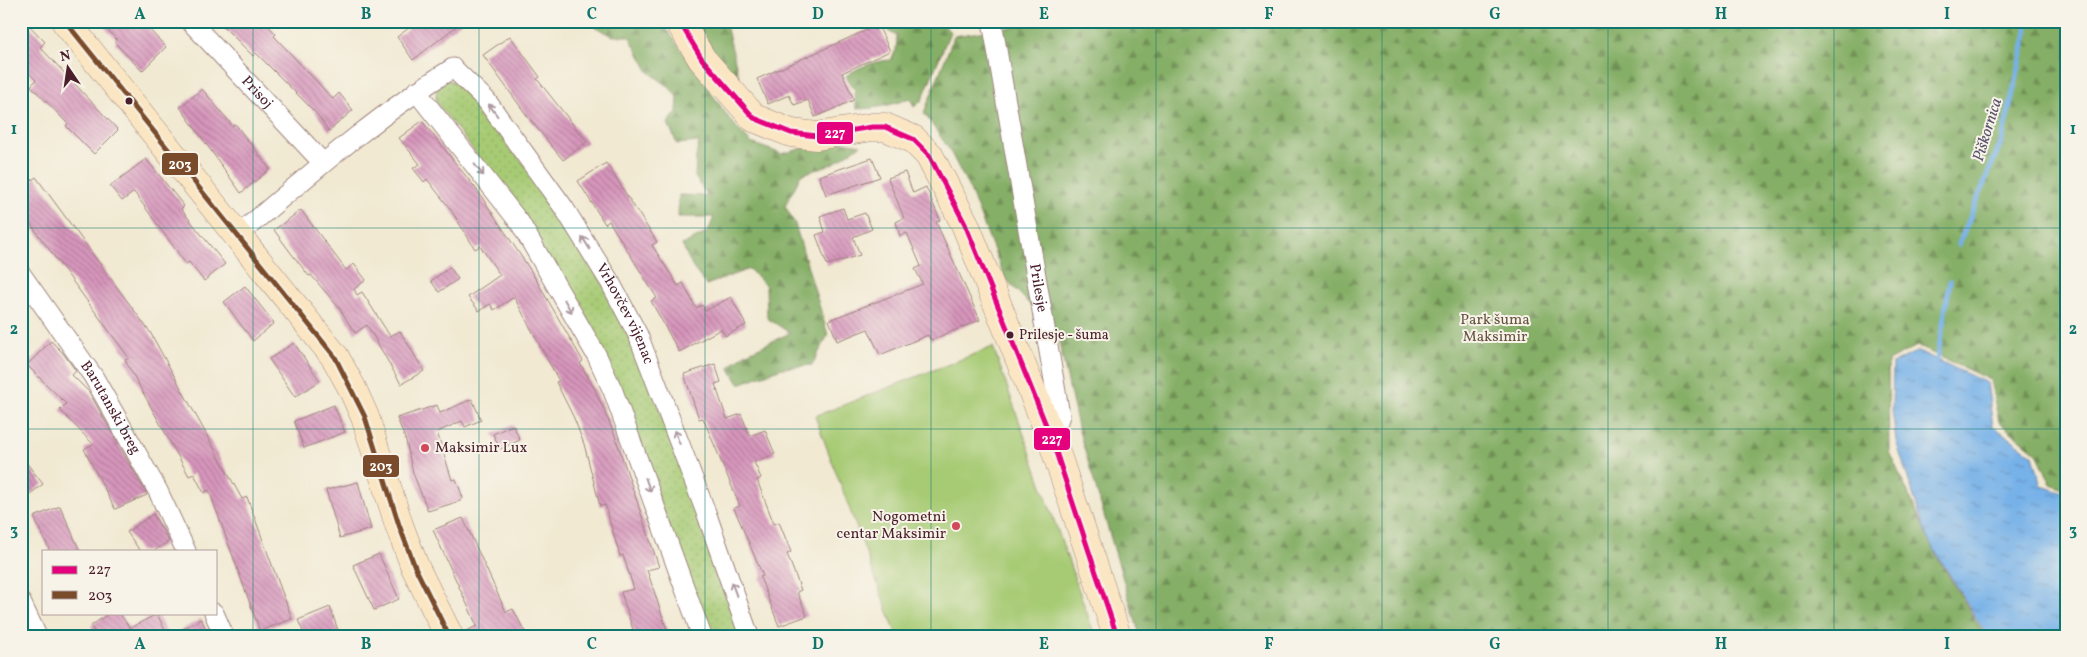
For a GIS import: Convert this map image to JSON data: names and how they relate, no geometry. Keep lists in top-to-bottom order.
{
  "streets": {
    "street": [
      "Prisoj",
      "Prilesje",
      "Vrhovčev vijenac",
      "Barutanski breg"
    ]
  },
  "crossings": [
    ["Prisoj", "Vrhovčev vijenac"]
  ],
  "water": ["Piškornica"],
  "parks": ["Park šuma Maksimir"],
  "places": ["Prilesje - šuma", "Maksimir Lux", "Nogometni centar Maksimir"],
  "lines": ["transit line 227", "transit line 203"],
  "legend": ["227", "203"],
  "north": "top",
  "grid": {
    "columns": [
      "A",
      "B",
      "C",
      "D",
      "E",
      "F",
      "G",
      "H",
      "I"
    ],
    "rows": ["1", "2", "3"]
  }
}
